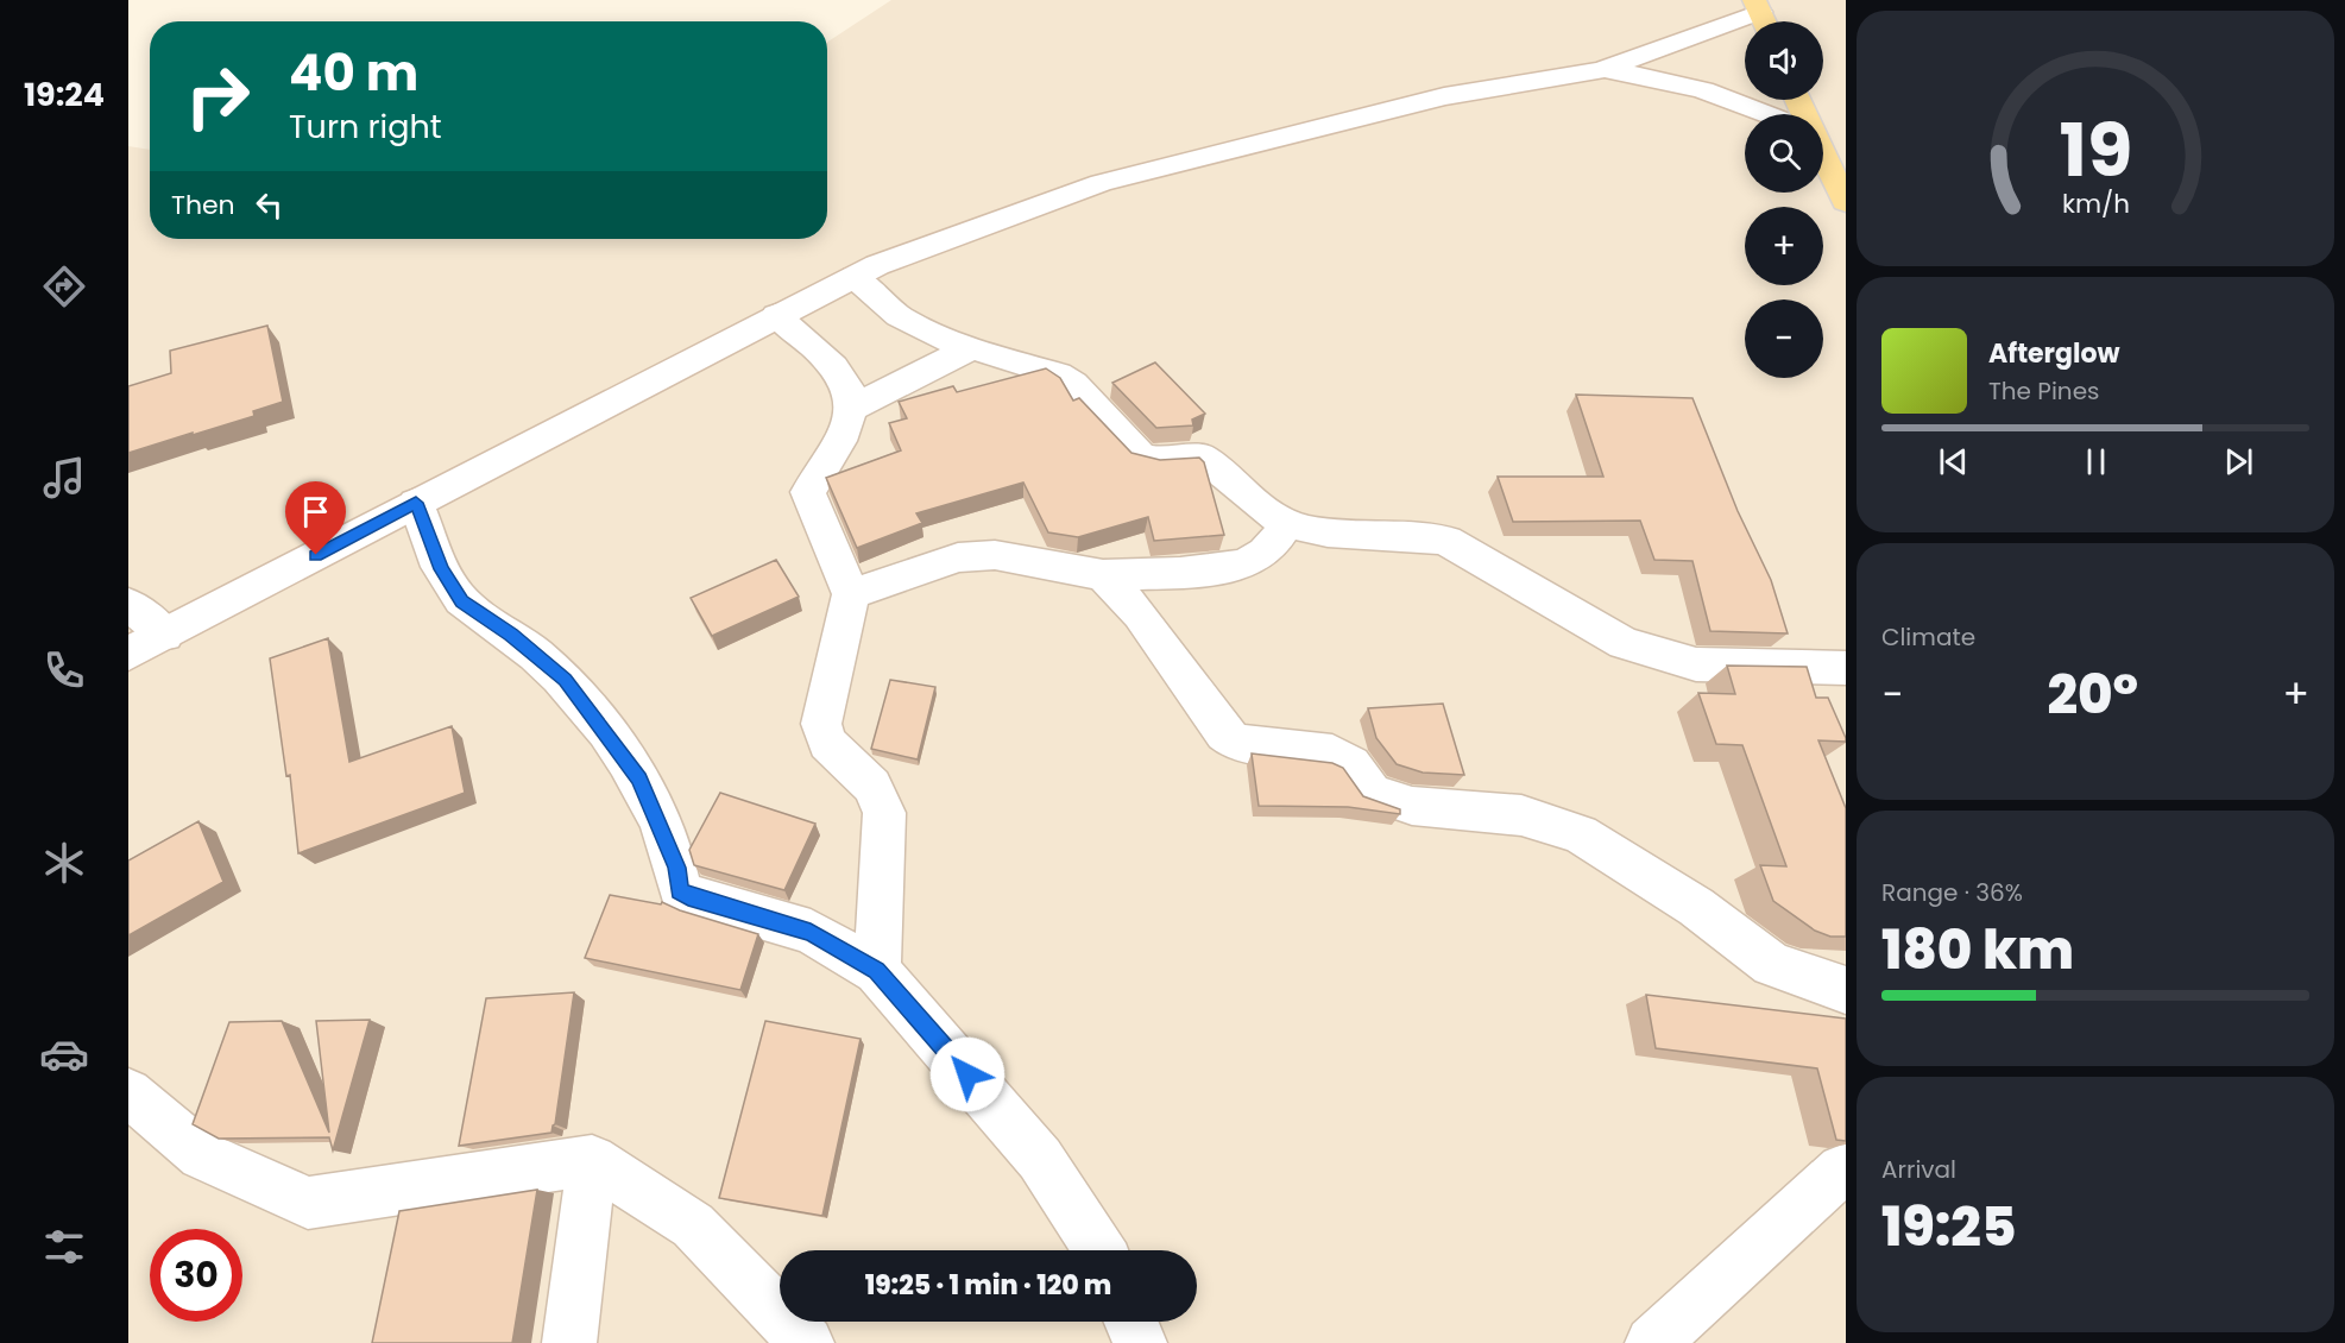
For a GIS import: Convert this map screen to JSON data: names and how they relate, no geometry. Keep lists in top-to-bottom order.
{
  "page": {
    "tabs": "19:24",
    "map_buttons": ["+", "−"],
    "turn": ["40 m", "Turn right"],
    "then": "Then",
    "song": ["Afterglow", "The Pines"],
    "tile": [
      "Climate",
      ["Range · 36%", "180 km"],
      ["Arrival", "19:25"]
    ],
    "heat": ["−", "20°", "+"],
    "limit": "30",
    "trip": "19:25 · 1 min · 120 m",
    "gauge": ["19", "km/h"]
  }
}
